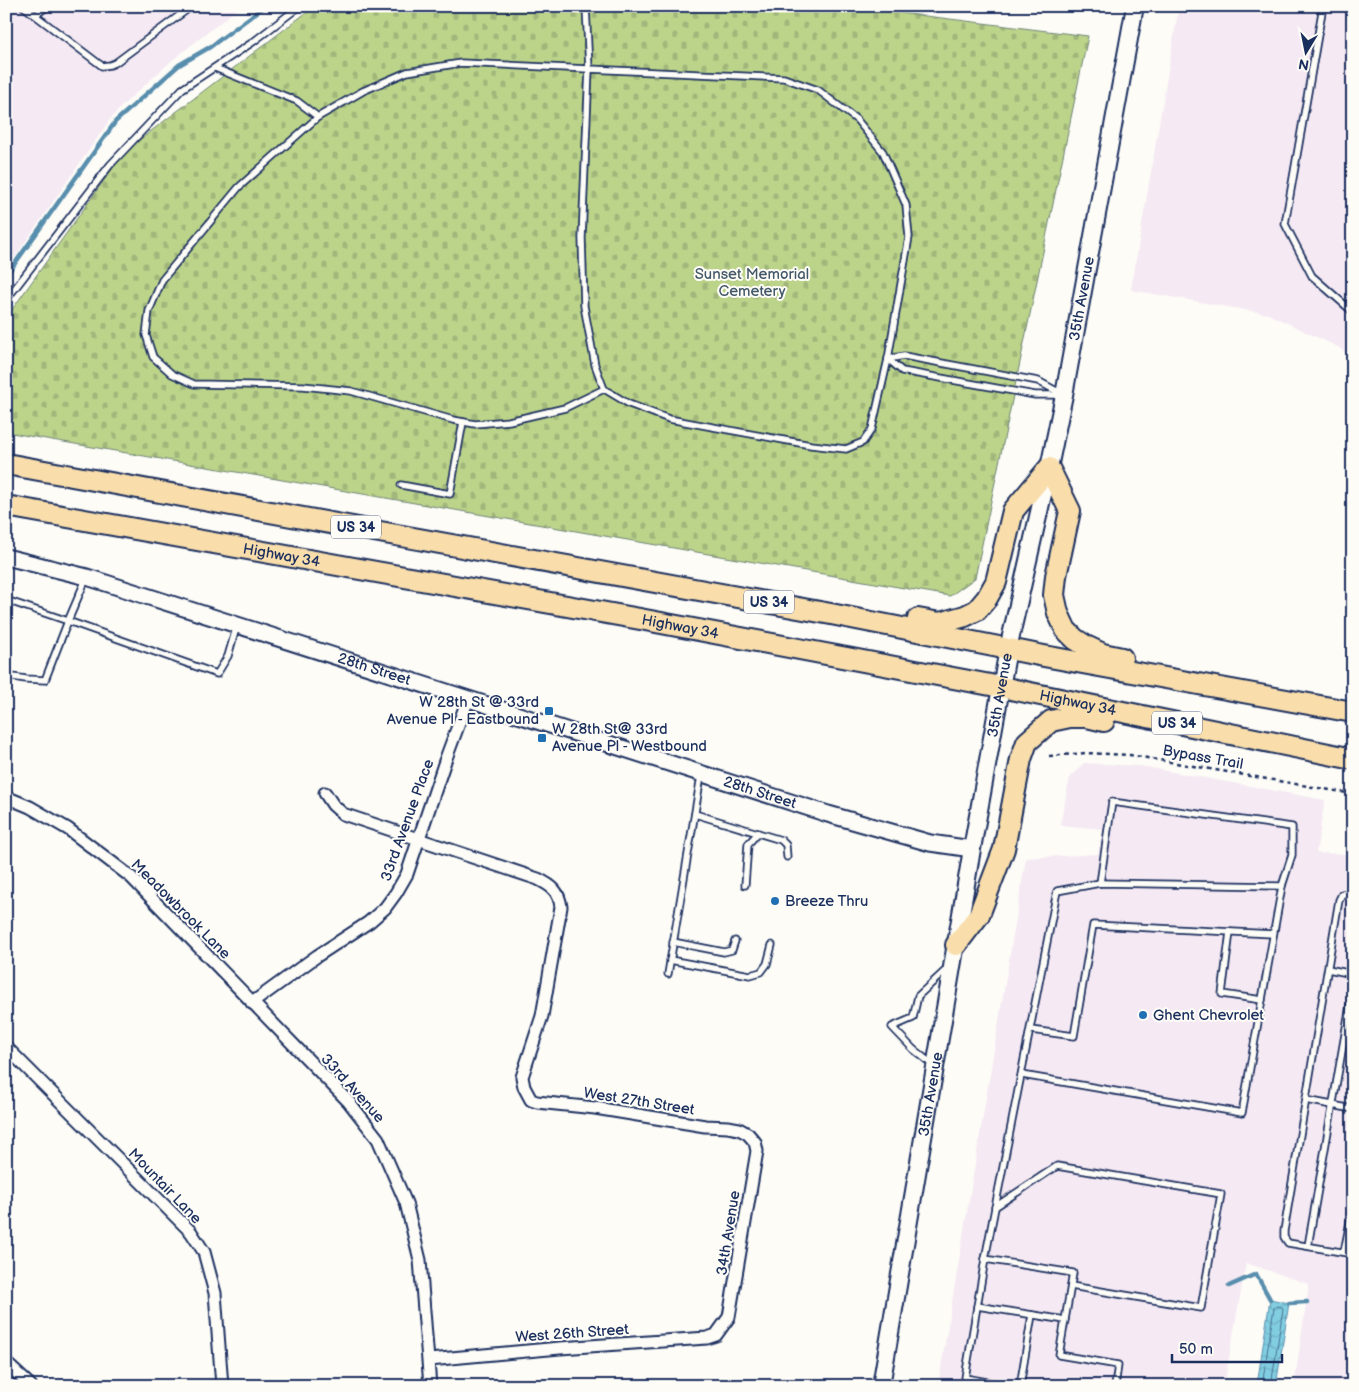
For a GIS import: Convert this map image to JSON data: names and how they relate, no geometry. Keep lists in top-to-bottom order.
{
  "streets": {
    "highway": ["US 34", "Highway 34"],
    "main road": ["35th Avenue"],
    "street": [
      "28th Street",
      "33rd Avenue Place",
      "Meadowbrook Lane",
      "33rd Avenue",
      "West 27th Street",
      "Mountair Lane",
      "34th Avenue",
      "West 26th Street"
    ],
    "path": ["Bypass Trail"]
  },
  "crossings": [
    ["35th Avenue", "US 34"],
    ["35th Avenue", "Highway 34"],
    ["35th Avenue", "28th Street"],
    ["28th Street", "33rd Avenue Place"],
    ["33rd Avenue Place", "Meadowbrook Lane"],
    ["33rd Avenue Place", "33rd Avenue"],
    ["33rd Avenue Place", "West 27th Street"],
    ["Meadowbrook Lane", "33rd Avenue"],
    ["33rd Avenue", "West 26th Street"],
    ["West 27th Street", "34th Avenue"],
    ["34th Avenue", "West 26th Street"]
  ],
  "parks": ["Sunset Memorial Cemetery"],
  "places": {
    "transit": ["W 28th St @ 33rd Avenue Pl - Eastbound", "W 28th St@ 33rd Avenue Pl - Westbound"],
    "other": ["Breeze Thru", "Ghent Chevrolet"]
  },
  "scale_bar": "50 m",
  "north": "bottom"
}
